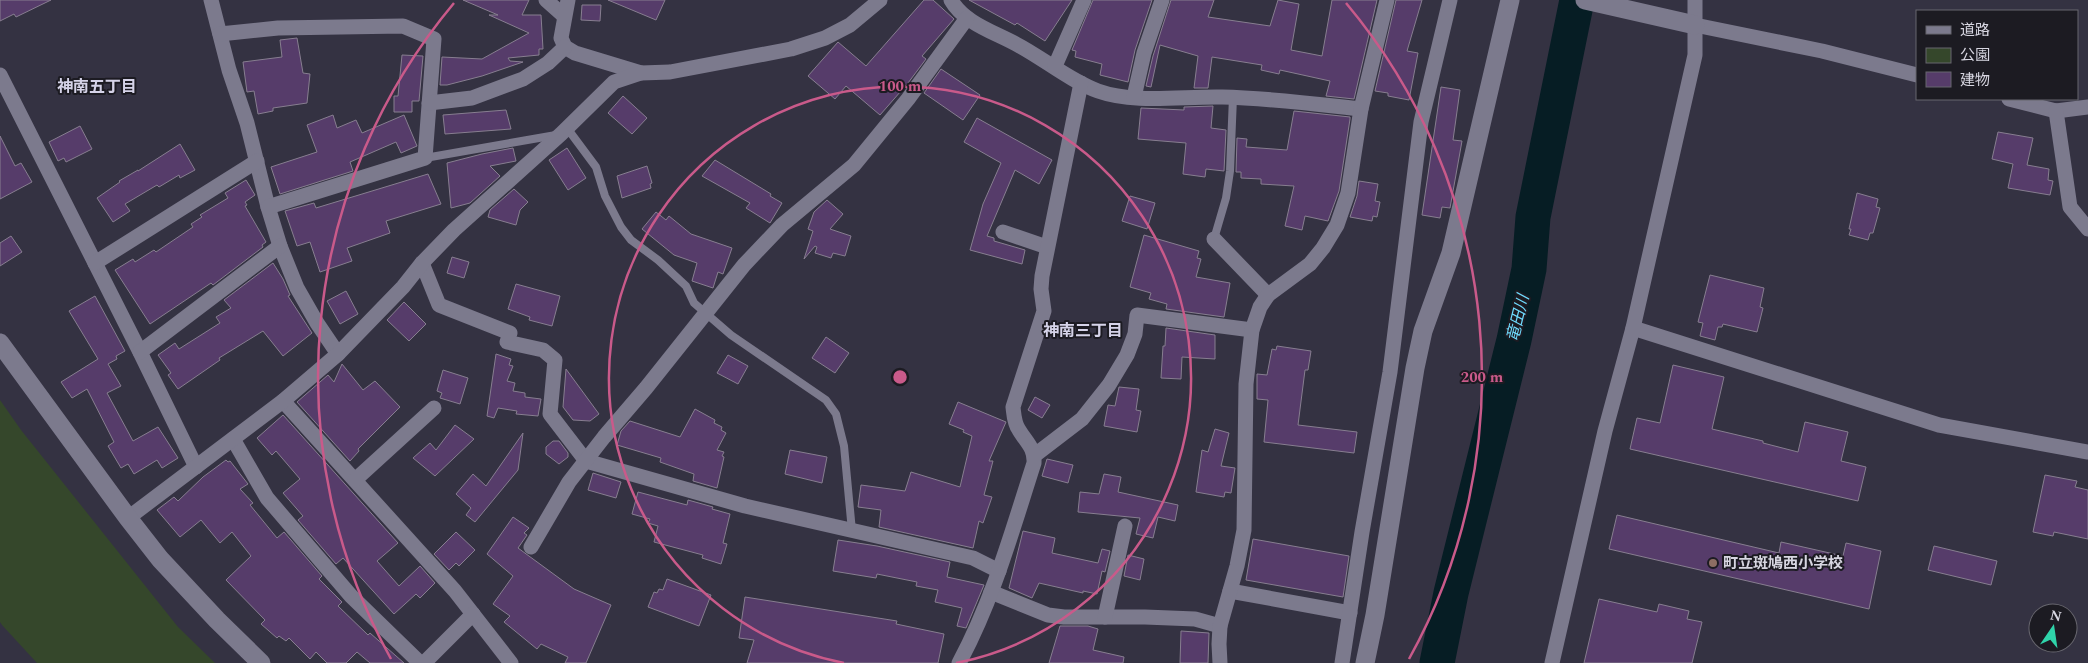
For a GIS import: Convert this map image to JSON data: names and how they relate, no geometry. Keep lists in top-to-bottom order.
{
  "districts": ["神南五丁目", "神南三丁目"],
  "water": ["竜田川"],
  "places": ["町立斑鳩西小学校"],
  "legend": ["道路", "公園", "建物"],
  "north": "top",
  "rings": ["100 m", "200 m"]
}
